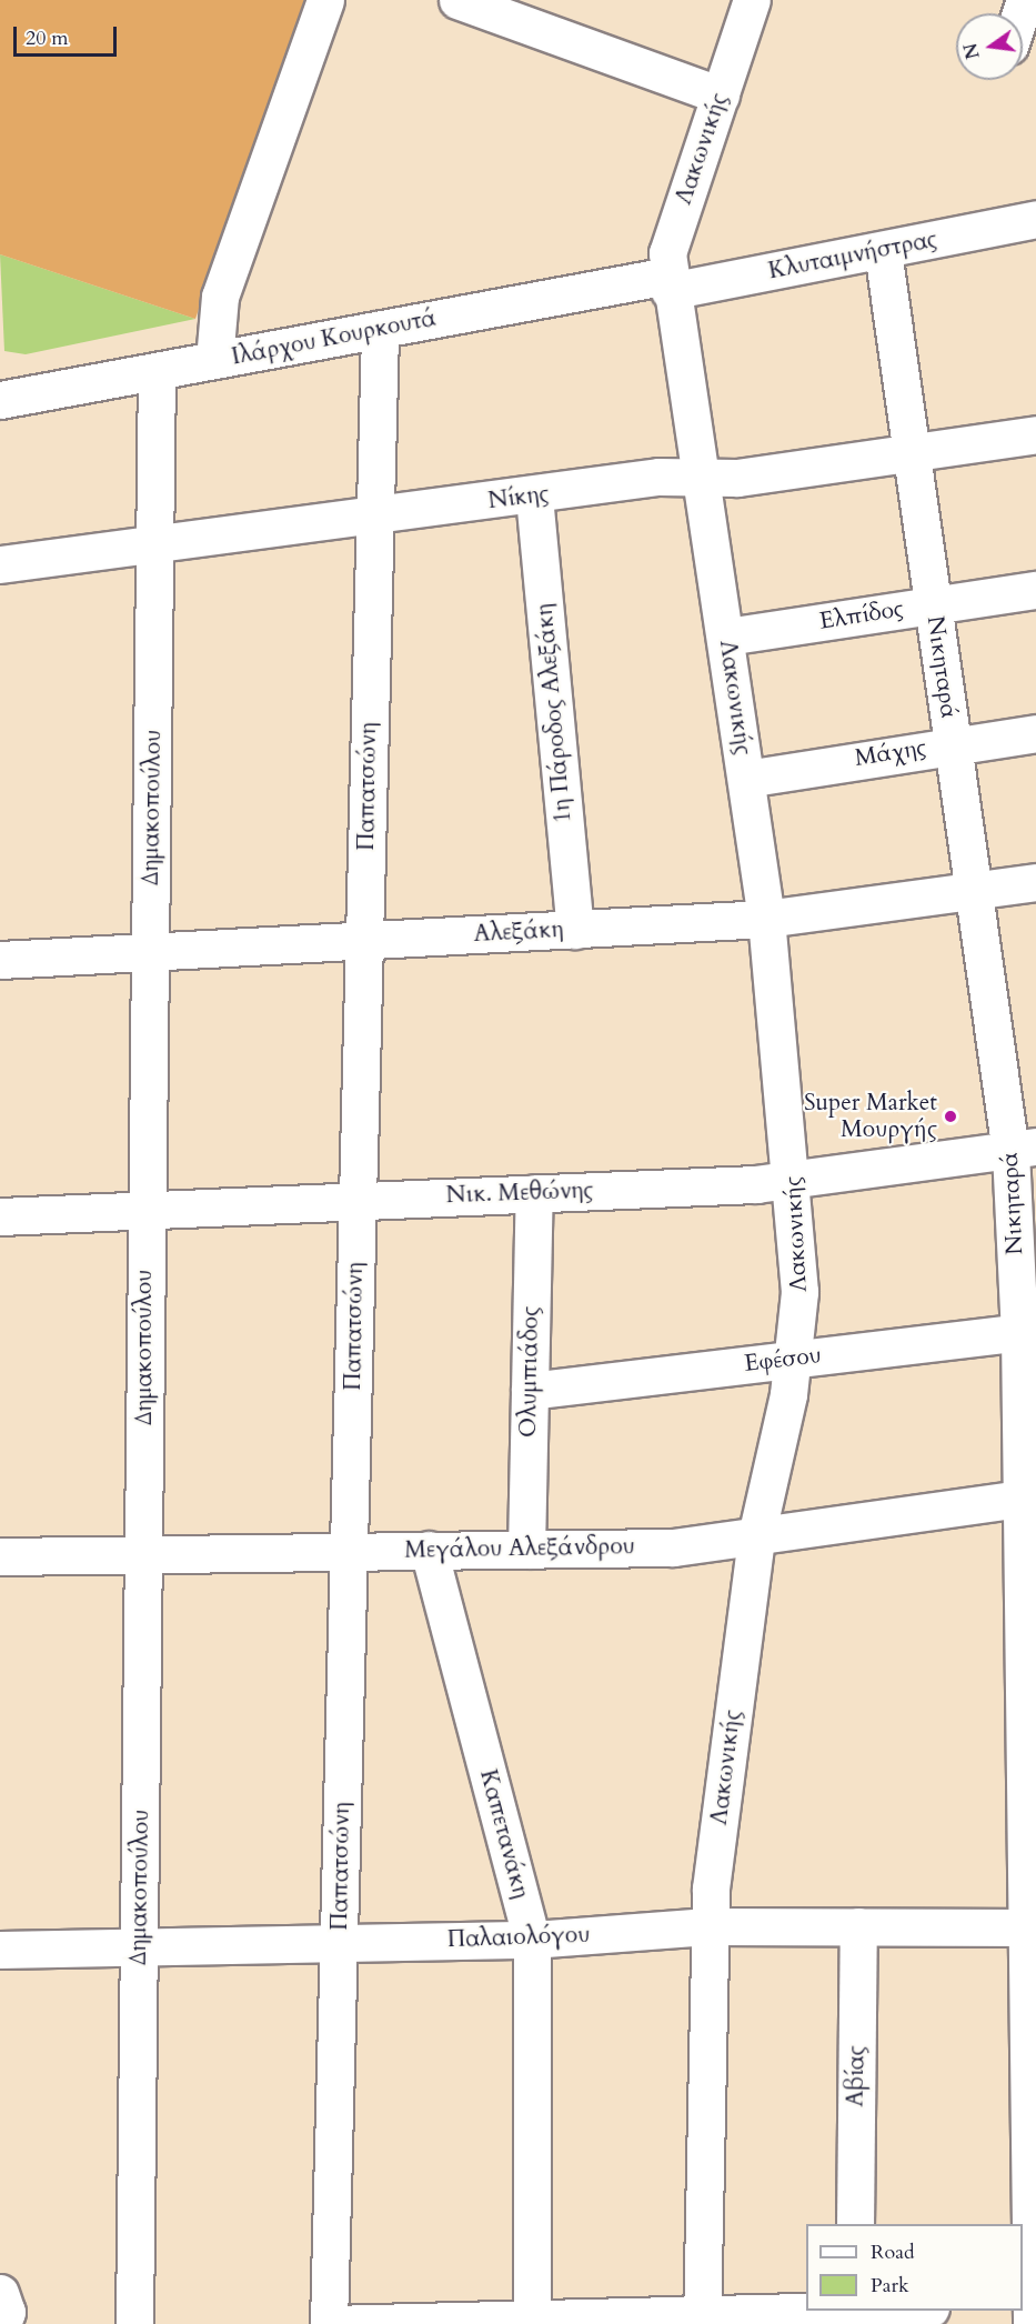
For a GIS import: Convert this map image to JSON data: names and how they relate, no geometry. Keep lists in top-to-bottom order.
{
  "streets": {
    "street": [
      "Λακωνικής",
      "Κλυταιμνήστρας",
      "Ιλάρχου Κουρκουτά",
      "Νίκης",
      "Ελπίδος",
      "Νικηταρά",
      "1η Πάροδος Αλεξάκη",
      "Μάχης",
      "Παπατσώνη",
      "Δημακοπούλου",
      "Αλεξάκη",
      "Νικ. Μεθώνης",
      "Εφέσου",
      "Ολυμπιάδος",
      "Μεγάλου Αλεξάνδρου",
      "Καπετανάκη",
      "Παλαιολόγου",
      "Αβίας"
    ]
  },
  "crossings": [
    ["Λακωνικής", "Κλυταιμνήστρας"],
    ["Λακωνικής", "Ιλάρχου Κουρκουτά"],
    ["Λακωνικής", "Νίκης"],
    ["Λακωνικής", "Ελπίδος"],
    ["Λακωνικής", "Μάχης"],
    ["Λακωνικής", "Αλεξάκη"],
    ["Λακωνικής", "Νικ. Μεθώνης"],
    ["Λακωνικής", "Εφέσου"],
    ["Λακωνικής", "Μεγάλου Αλεξάνδρου"],
    ["Λακωνικής", "Παλαιολόγου"],
    ["Κλυταιμνήστρας", "Ιλάρχου Κουρκουτά"],
    ["Κλυταιμνήστρας", "Νικηταρά"],
    ["Ιλάρχου Κουρκουτά", "Παπατσώνη"],
    ["Ιλάρχου Κουρκουτά", "Δημακοπούλου"],
    ["Νίκης", "Νικηταρά"],
    ["Νίκης", "1η Πάροδος Αλεξάκη"],
    ["Νίκης", "Παπατσώνη"],
    ["Νίκης", "Δημακοπούλου"],
    ["Ελπίδος", "Νικηταρά"],
    ["Νικηταρά", "Μάχης"],
    ["Νικηταρά", "Αλεξάκη"],
    ["Νικηταρά", "Νικ. Μεθώνης"],
    ["Νικηταρά", "Εφέσου"],
    ["Νικηταρά", "Μεγάλου Αλεξάνδρου"],
    ["Νικηταρά", "Παλαιολόγου"],
    ["1η Πάροδος Αλεξάκη", "Αλεξάκη"],
    ["Παπατσώνη", "Αλεξάκη"],
    ["Παπατσώνη", "Νικ. Μεθώνης"],
    ["Παπατσώνη", "Μεγάλου Αλεξάνδρου"],
    ["Παπατσώνη", "Παλαιολόγου"],
    ["Δημακοπούλου", "Αλεξάκη"],
    ["Δημακοπούλου", "Νικ. Μεθώνης"],
    ["Δημακοπούλου", "Μεγάλου Αλεξάνδρου"],
    ["Δημακοπούλου", "Παλαιολόγου"],
    ["Νικ. Μεθώνης", "Ολυμπιάδος"],
    ["Εφέσου", "Ολυμπιάδος"],
    ["Ολυμπιάδος", "Μεγάλου Αλεξάνδρου"],
    ["Μεγάλου Αλεξάνδρου", "Καπετανάκη"],
    ["Καπετανάκη", "Παλαιολόγου"],
    ["Παλαιολόγου", "Αβίας"]
  ],
  "places": ["Super Market Μουργής"],
  "legend": ["Road", "Park"],
  "scale_bar": "20 m",
  "north": "left"
}
